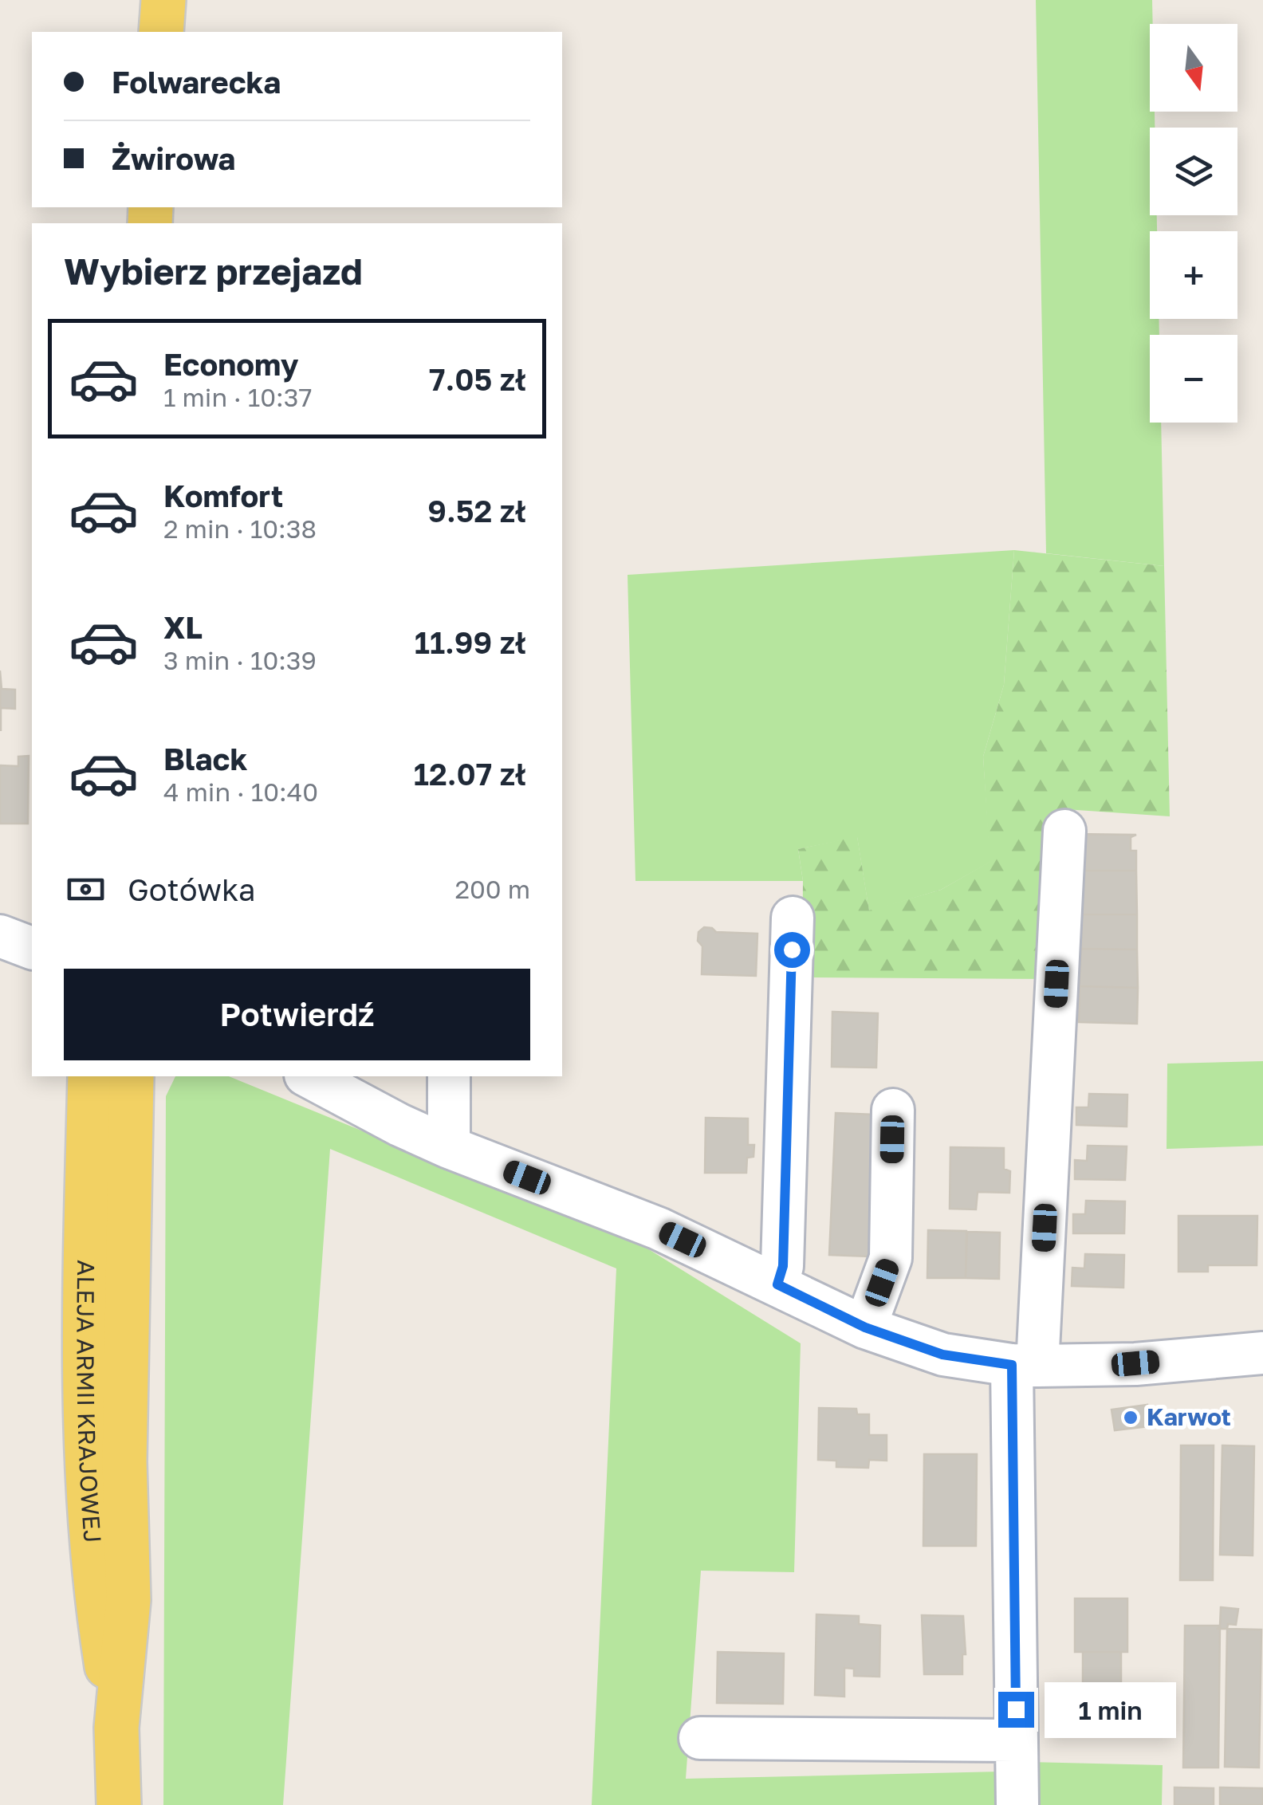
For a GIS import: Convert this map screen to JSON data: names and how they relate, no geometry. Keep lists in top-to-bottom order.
{
  "streets": {
    "main road": ["ALEJA ARMII KRAJOWEJ"]
  },
  "places": ["Karwot"],
  "north": "bottom",
  "page": {
    "map_buttons": ["+", "−"],
    "banner": ["Folwarecka", "Żwirowa"],
    "heading": "Wybierz przejazd",
    "list": [
      {
        "name": "Economy",
        "note": "1 min · 10:37",
        "value": "7.05 zł"
      },
      {
        "name": "Komfort",
        "note": "2 min · 10:38",
        "value": "9.52 zł"
      },
      {
        "name": "XL",
        "note": "3 min · 10:39",
        "value": "11.99 zł"
      },
      {
        "name": "Black",
        "note": "4 min · 10:40",
        "value": "12.07 zł"
      }
    ],
    "pay": ["Gotówka", "200 m"],
    "buttons": "Potwierdź",
    "bubble": "1 min"
  }
}
